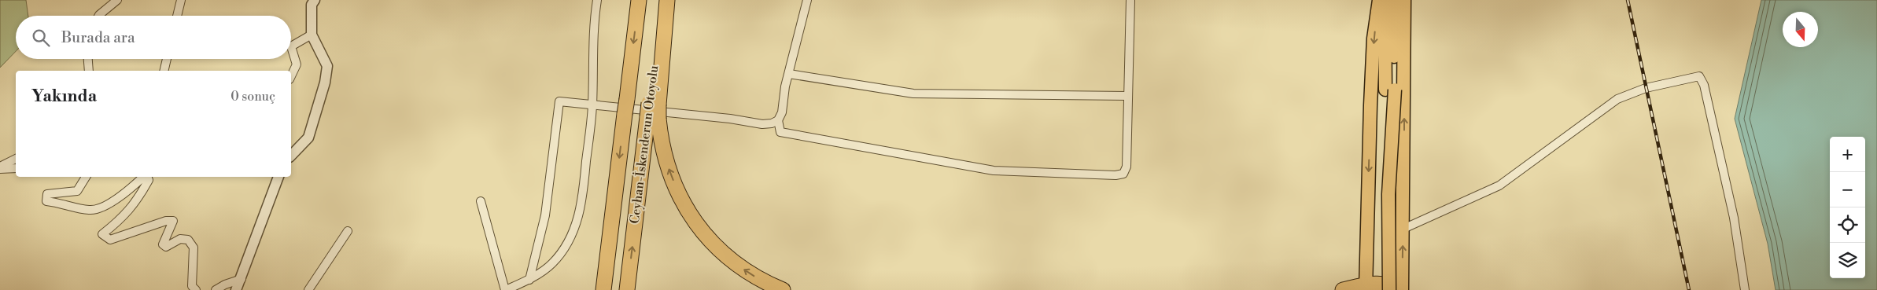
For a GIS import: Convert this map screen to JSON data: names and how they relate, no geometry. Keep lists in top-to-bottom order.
{
  "streets": {
    "highway": ["Ceyhan-İskenderun Otoyolu"]
  },
  "north": "bottom",
  "page": {
    "search": "Burada ara",
    "heading": ["Yakında", "0 sonuç"],
    "map_buttons": ["+", "−"]
  }
}
